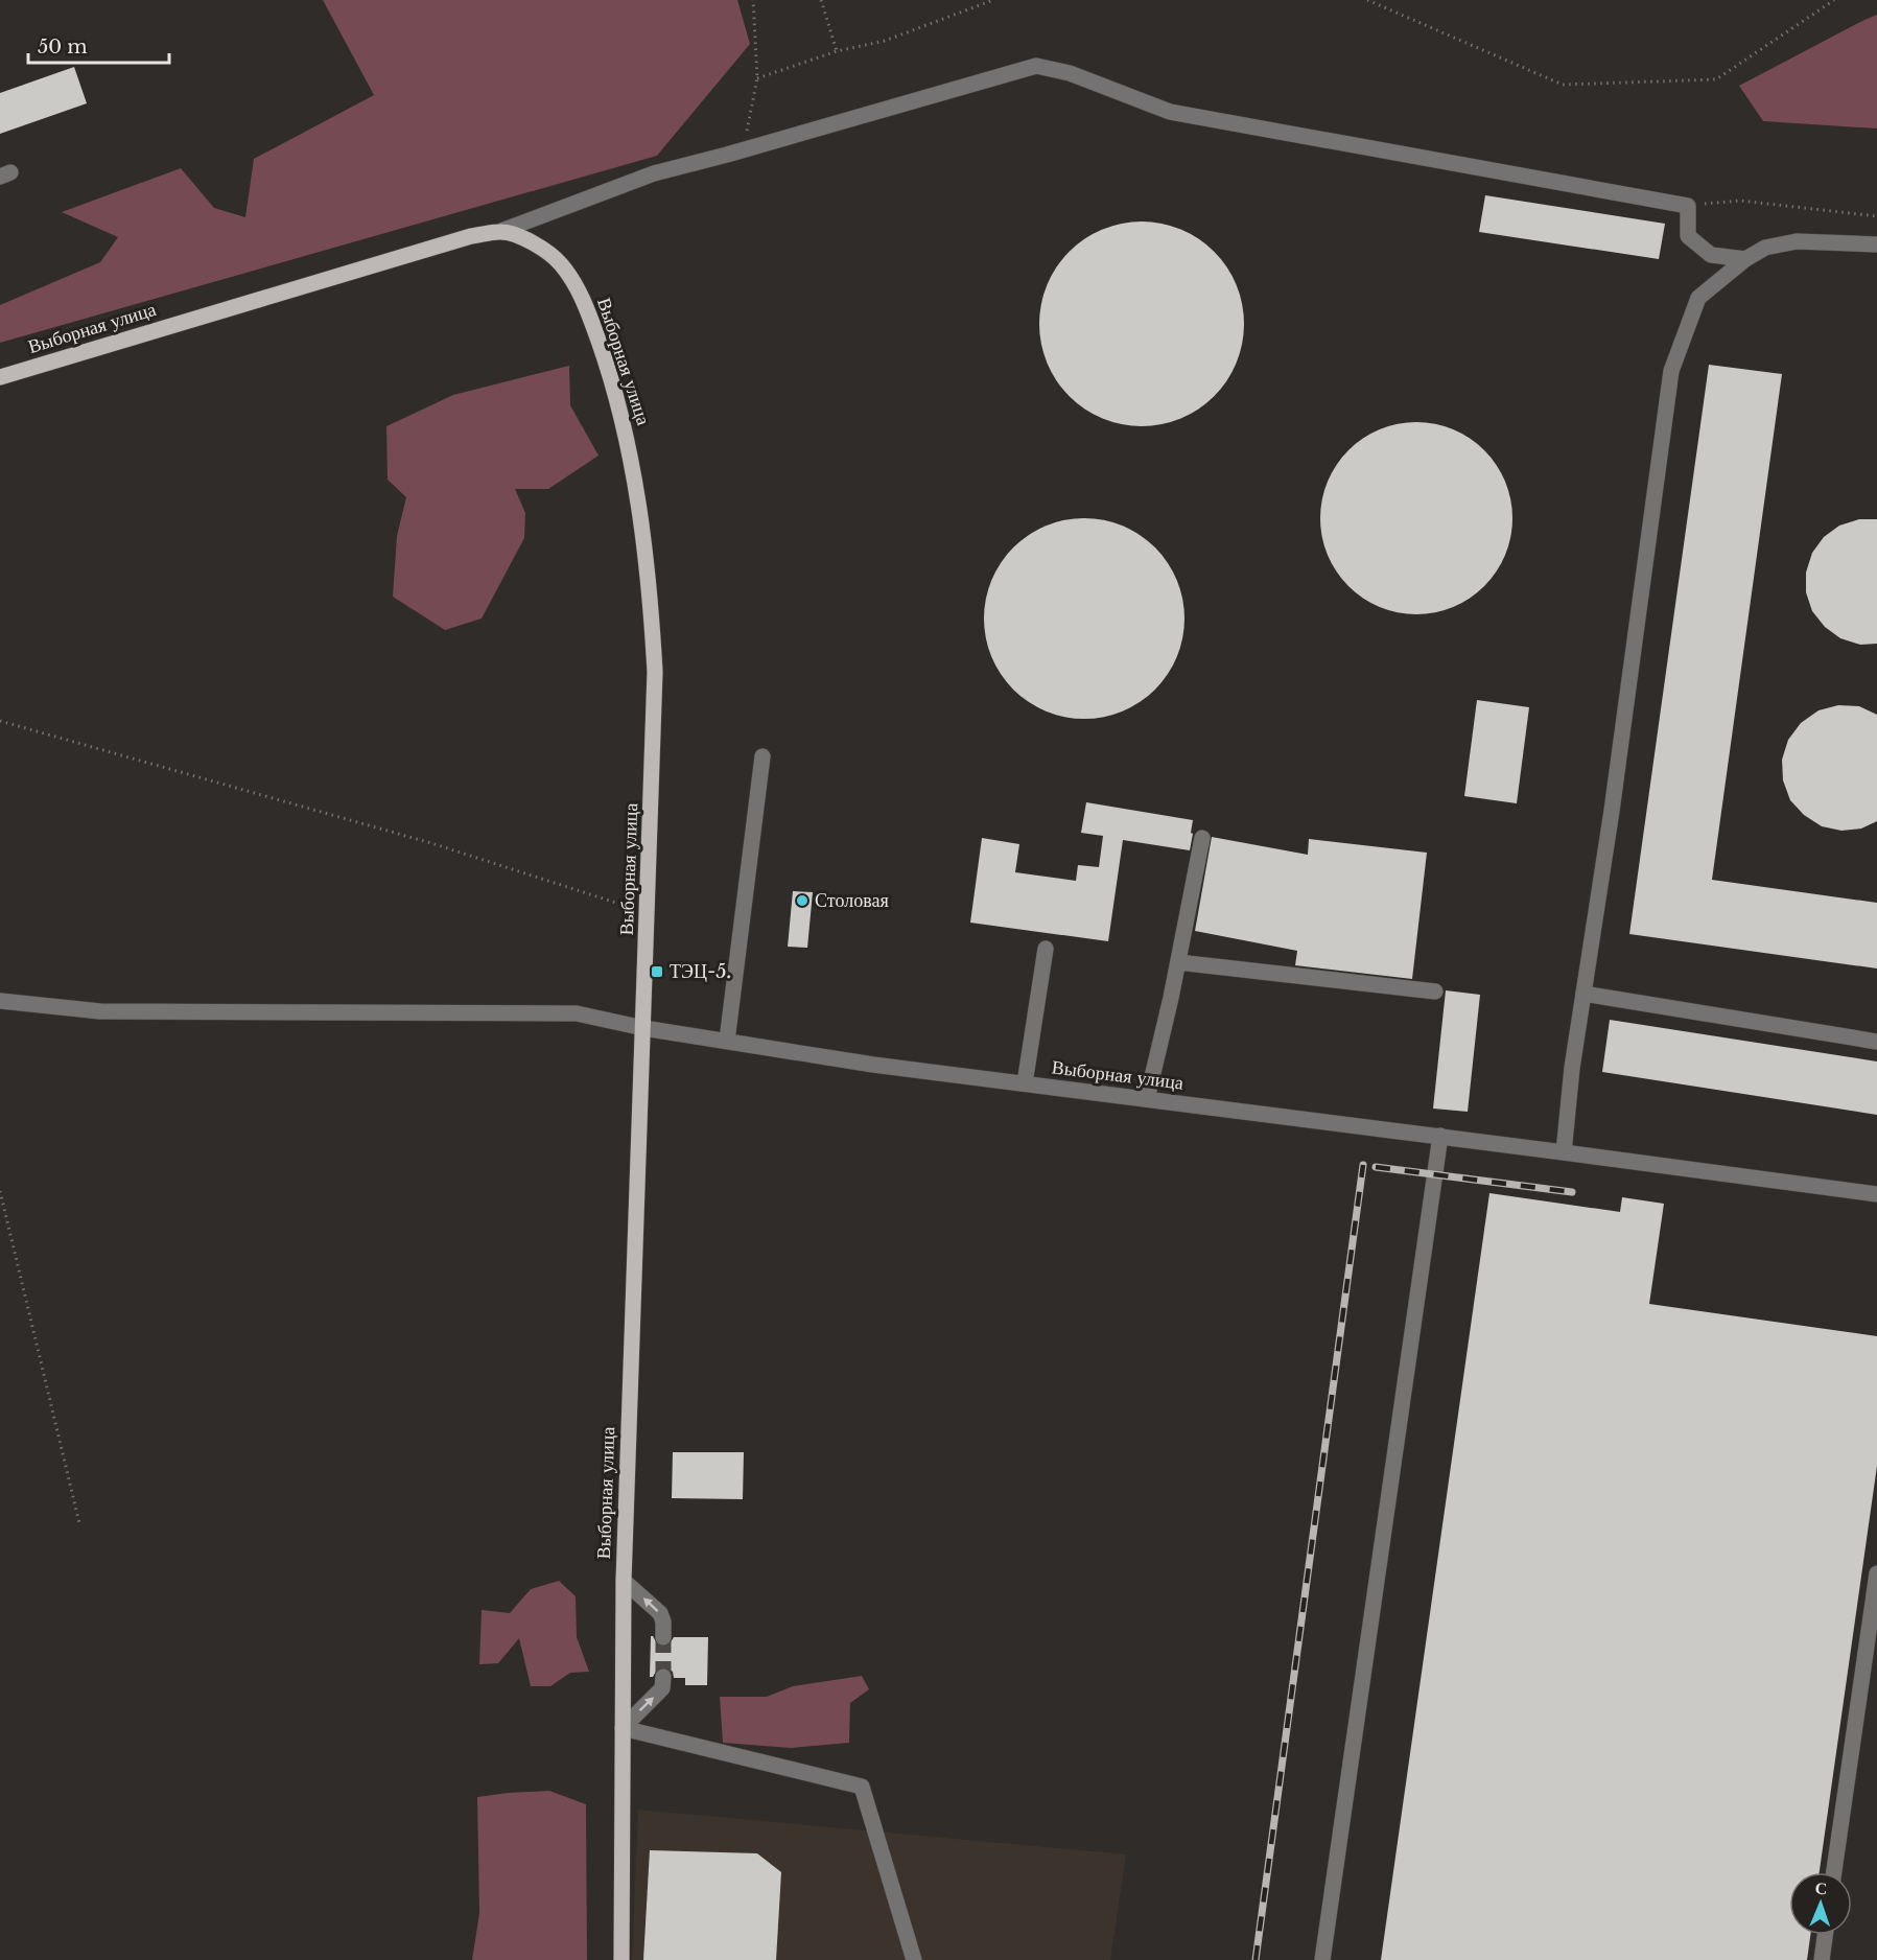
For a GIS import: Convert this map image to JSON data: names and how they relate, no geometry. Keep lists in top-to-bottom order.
{
  "streets": {
    "main road": ["Выборная улица"]
  },
  "places": {
    "other": ["Столовая"],
    "transit": ["ТЭЦ-5."]
  },
  "scale_bar": "50 m",
  "north": "top"
}
